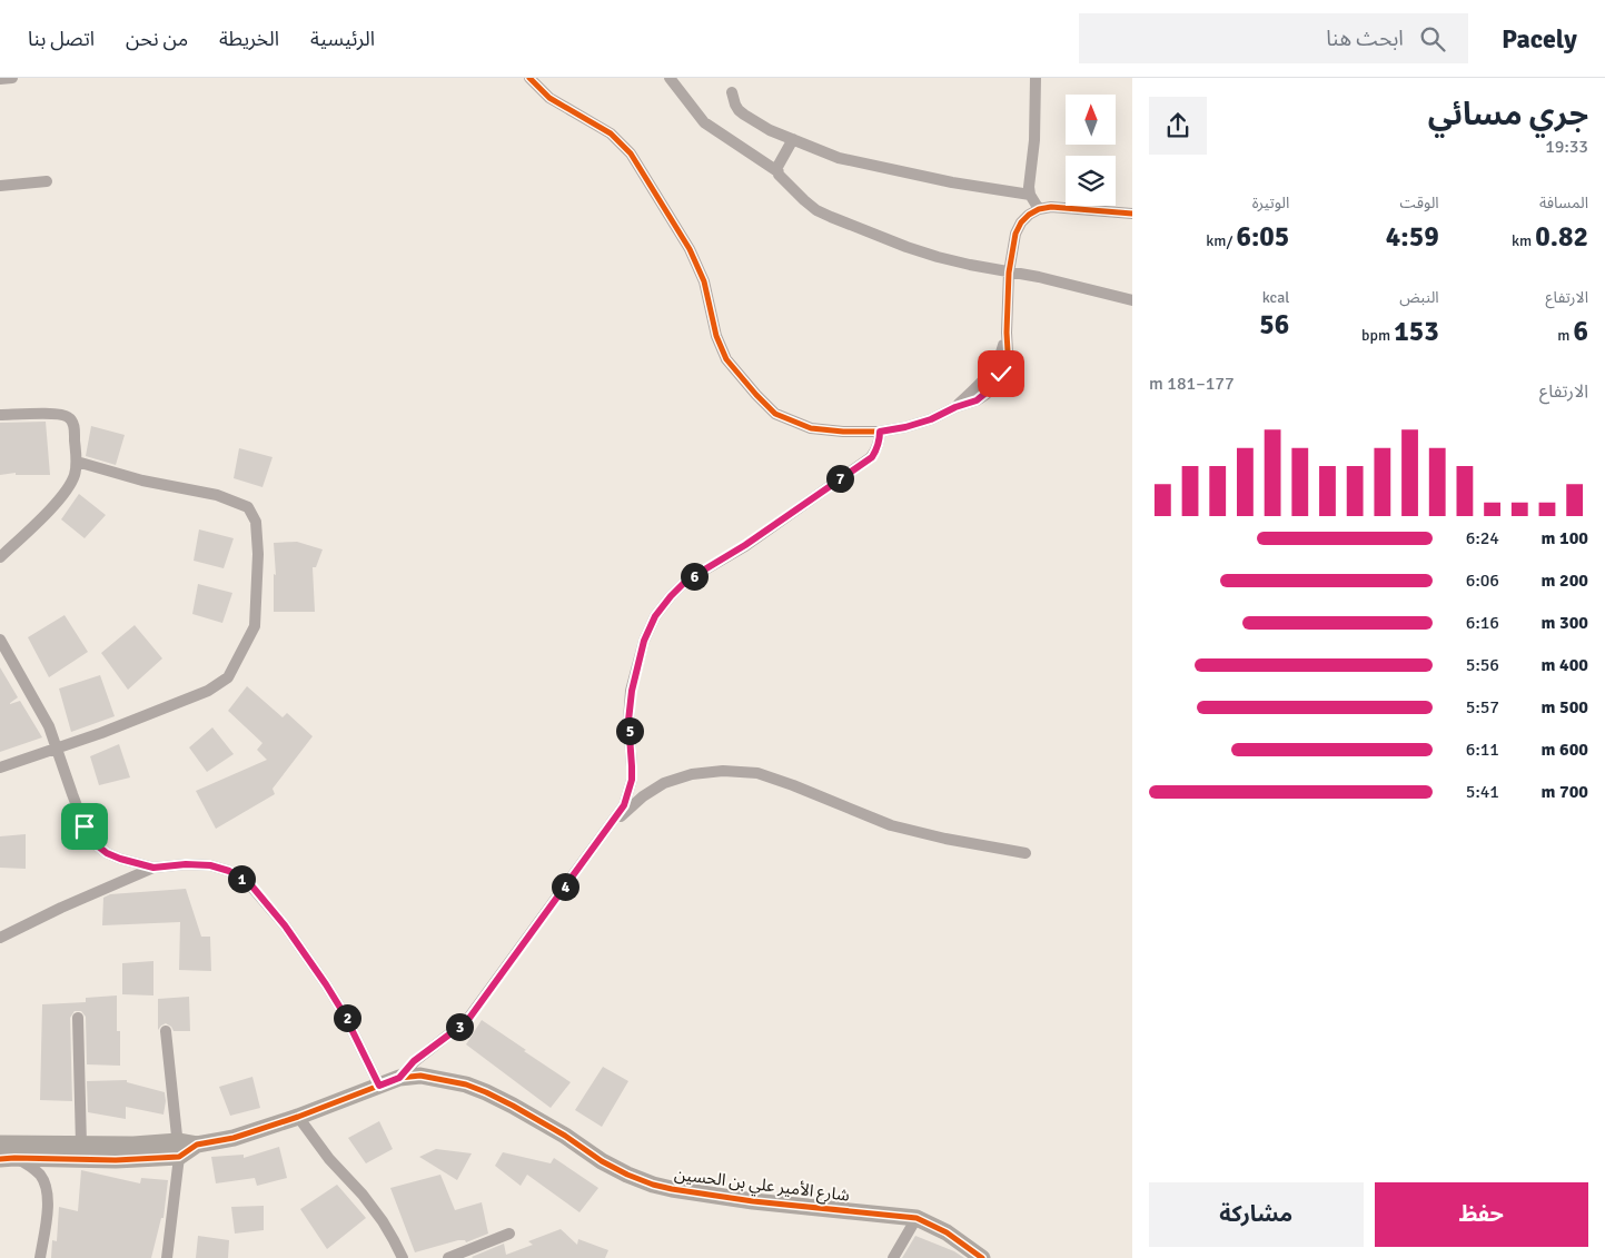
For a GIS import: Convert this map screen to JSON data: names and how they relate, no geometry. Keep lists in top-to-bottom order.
{
  "streets": {
    "street": ["شارع الأمير علي بن الحسين"]
  },
  "north": "top",
  "page": {
    "header": "Pacely",
    "search": "ابحث هنا",
    "nav": [
      "الرئيسية",
      "الخريطة",
      "من نحن",
      "اتصل بنا"
    ],
    "heading": ["جري مسائي", "19:33"],
    "stats": [
      ["المسافة", "0.82 km"],
      ["الوقت", "4:59"],
      ["الوتيرة", "6:05 /km"],
      ["الارتفاع", "6 m"],
      ["النبض", "153 bpm"],
      ["kcal", "56"]
    ],
    "chart": ["الارتفاع", "177–181 m"],
    "pins": [
      "7",
      "6",
      "5",
      "1",
      "4",
      "2",
      "3"
    ],
    "list": [
      {
        "name": "100 m",
        "note": "6:24"
      },
      {
        "name": "200 m",
        "note": "6:06"
      },
      {
        "name": "300 m",
        "note": "6:16"
      },
      {
        "name": "400 m",
        "note": "5:56"
      },
      {
        "name": "500 m",
        "note": "5:57"
      },
      {
        "name": "600 m",
        "note": "6:11"
      },
      {
        "name": "700 m",
        "note": "5:41"
      }
    ],
    "buttons": ["حفظ", "مشاركة"]
  }
}
